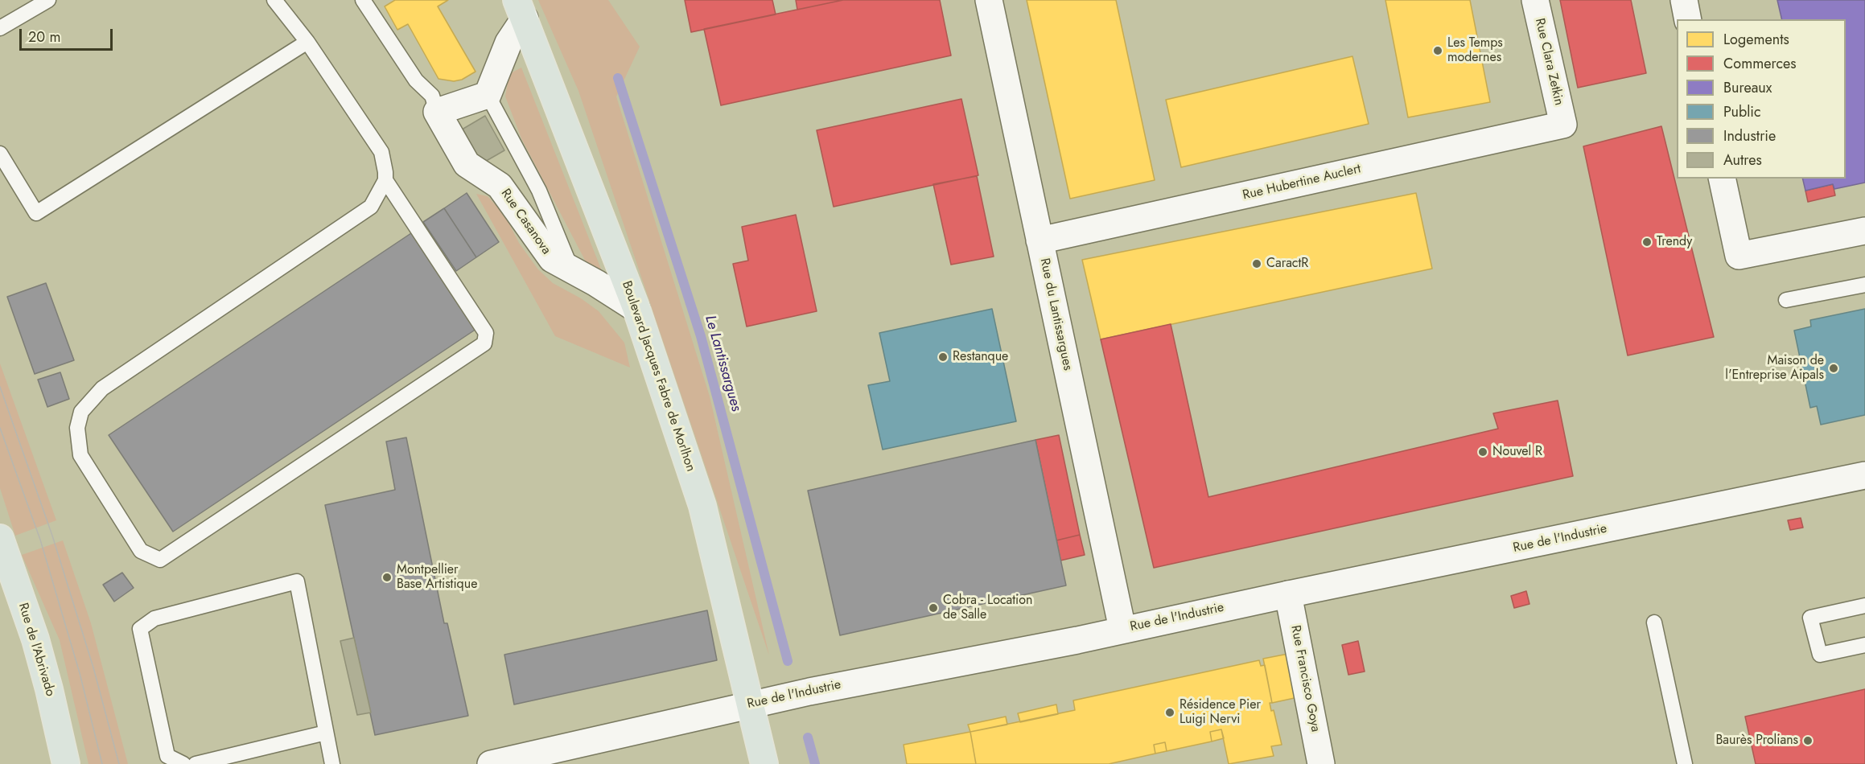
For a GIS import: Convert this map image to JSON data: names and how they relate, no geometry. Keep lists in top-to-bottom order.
{
  "streets": {
    "main road": ["Boulevard Jacques Fabre de Morlhon", "Rue de l'Abrivado"],
    "street": [
      "Rue Clara Zetkin",
      "Rue Hubertine Auclert",
      "Rue Casanova",
      "Rue du Lantissargues",
      "Rue de l'Industrie",
      "Rue Francisco Goya"
    ]
  },
  "crossings": [
    ["Rue Clara Zetkin", "Rue Hubertine Auclert"],
    ["Rue Hubertine Auclert", "Rue du Lantissargues"],
    ["Rue Casanova", "Boulevard Jacques Fabre de Morlhon"],
    ["Rue du Lantissargues", "Rue de l'Industrie"],
    ["Boulevard Jacques Fabre de Morlhon", "Rue de l'Industrie"],
    ["Rue de l'Industrie", "Rue Francisco Goya"]
  ],
  "water": ["Le Lantissargues"],
  "places": [
    "Les Temps modernes",
    "Trendy",
    "CaractR",
    "Restanque",
    "Maison de l'Entreprise Aipals",
    "Nouvel R",
    "Montpellier Base Artistique",
    "Cobra - Location de Salle",
    "Résidence Pier Luigi Nervi",
    "Baurès Prolians"
  ],
  "legend": [
    "Logements",
    "Commerces",
    "Bureaux",
    "Public",
    "Industrie",
    "Autres"
  ],
  "scale_bar": "20 m"
}
